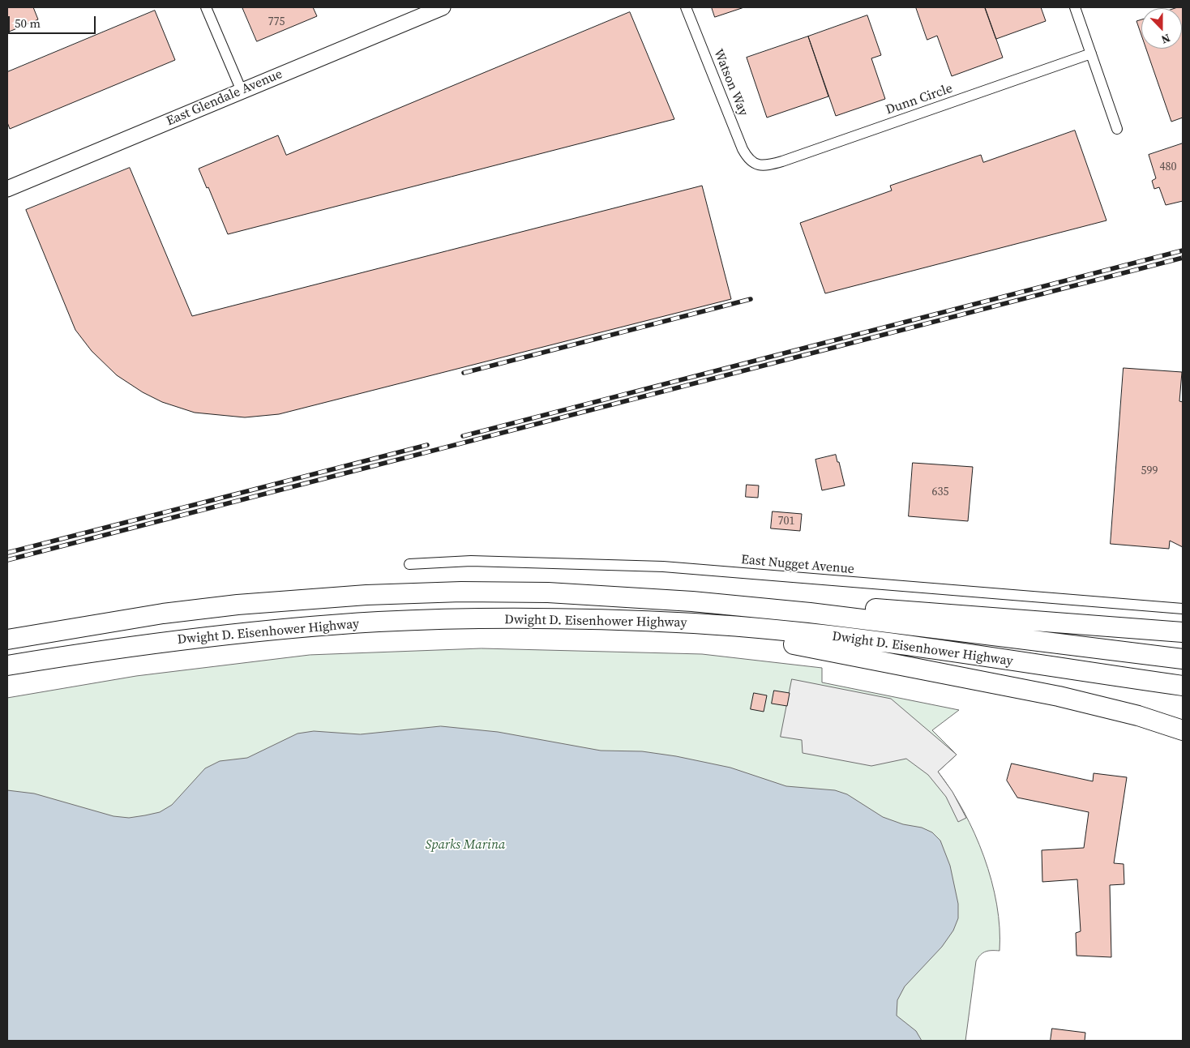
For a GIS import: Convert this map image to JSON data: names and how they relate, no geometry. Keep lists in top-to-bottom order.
{
  "streets": {
    "highway": ["Dwight D. Eisenhower Highway"],
    "street": [
      "Watson Way",
      "East Glendale Avenue",
      "Dunn Circle",
      "East Nugget Avenue"
    ]
  },
  "crossings": [
    ["Watson Way", "Dunn Circle"]
  ],
  "parks": ["Sparks Marina"],
  "house_numbers": [
    "775",
    "480",
    "599",
    "635",
    "701"
  ],
  "scale_bar": "50 m",
  "north": "bottom"
}
